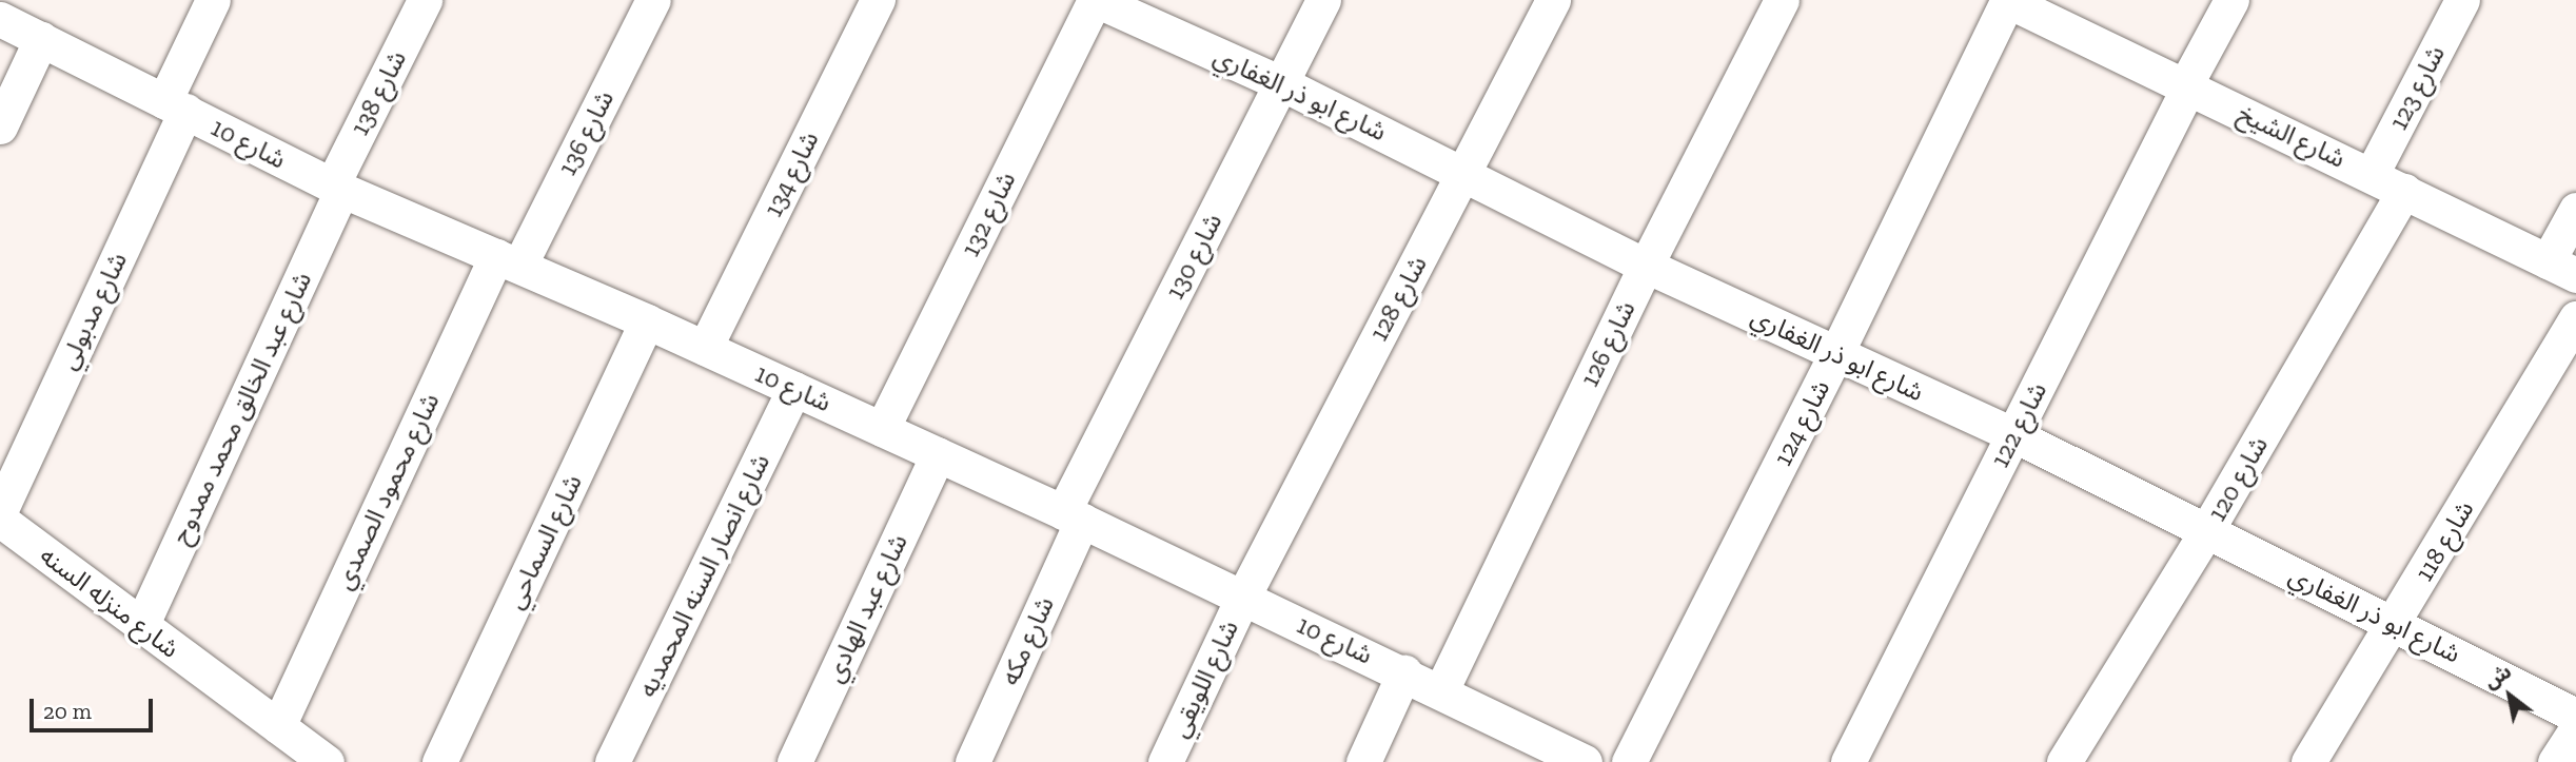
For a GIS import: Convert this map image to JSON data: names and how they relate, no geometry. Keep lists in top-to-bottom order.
{
  "streets": {
    "street": [
      "شارع 123",
      "شارع 138",
      "شارع ابو ذر الغفاري",
      "شارع 136",
      "شارع الشيخ",
      "شارع 10",
      "شارع 134",
      "شارع 132",
      "شارع 130",
      "شارع 128",
      "شارع مدبولي",
      "شارع 126",
      "شارع عبد الخالق محمد ممدوح",
      "شارع 124",
      "شارع 122",
      "شارع 120",
      "شارع محمود الصمدي",
      "شارع 118",
      "شارع السماحي",
      "شارع انصار السنه المحمديه",
      "شارع منزله السنه",
      "شارع عبد الهادي",
      "شارع مكه",
      "شارع اللويقي"
    ]
  },
  "crossings": [
    ["شارع 123", "شارع الشيخ"],
    ["شارع 138", "شارع 10"],
    ["شارع 138", "شارع عبد الخالق محمد ممدوح"],
    ["شارع ابو ذر الغفاري", "شارع 132"],
    ["شارع ابو ذر الغفاري", "شارع 130"],
    ["شارع ابو ذر الغفاري", "شارع 128"],
    ["شارع ابو ذر الغفاري", "شارع 126"],
    ["شارع ابو ذر الغفاري", "شارع 124"],
    ["شارع ابو ذر الغفاري", "شارع 122"],
    ["شارع ابو ذر الغفاري", "شارع 120"],
    ["شارع ابو ذر الغفاري", "شارع 118"],
    ["شارع 136", "شارع 10"],
    ["شارع 136", "شارع محمود الصمدي"],
    ["شارع الشيخ", "شارع 124"],
    ["شارع الشيخ", "شارع 122"],
    ["شارع الشيخ", "شارع 120"],
    ["شارع 10", "شارع 134"],
    ["شارع 10", "شارع 132"],
    ["شارع 10", "شارع 130"],
    ["شارع 10", "شارع 128"],
    ["شارع 10", "شارع مدبولي"],
    ["شارع 10", "شارع 126"],
    ["شارع 10", "شارع عبد الخالق محمد ممدوح"],
    ["شارع 10", "شارع محمود الصمدي"],
    ["شارع 10", "شارع السماحي"],
    ["شارع 10", "شارع انصار السنه المحمديه"],
    ["شارع 10", "شارع عبد الهادي"],
    ["شارع 10", "شارع مكه"],
    ["شارع 10", "شارع اللويقي"],
    ["شارع 130", "شارع مكه"],
    ["شارع 128", "شارع اللويقي"],
    ["شارع عبد الخالق محمد ممدوح", "شارع منزله السنه"],
    ["شارع محمود الصمدي", "شارع منزله السنه"]
  ],
  "scale_bar": "20 m",
  "north": "top left"
}
